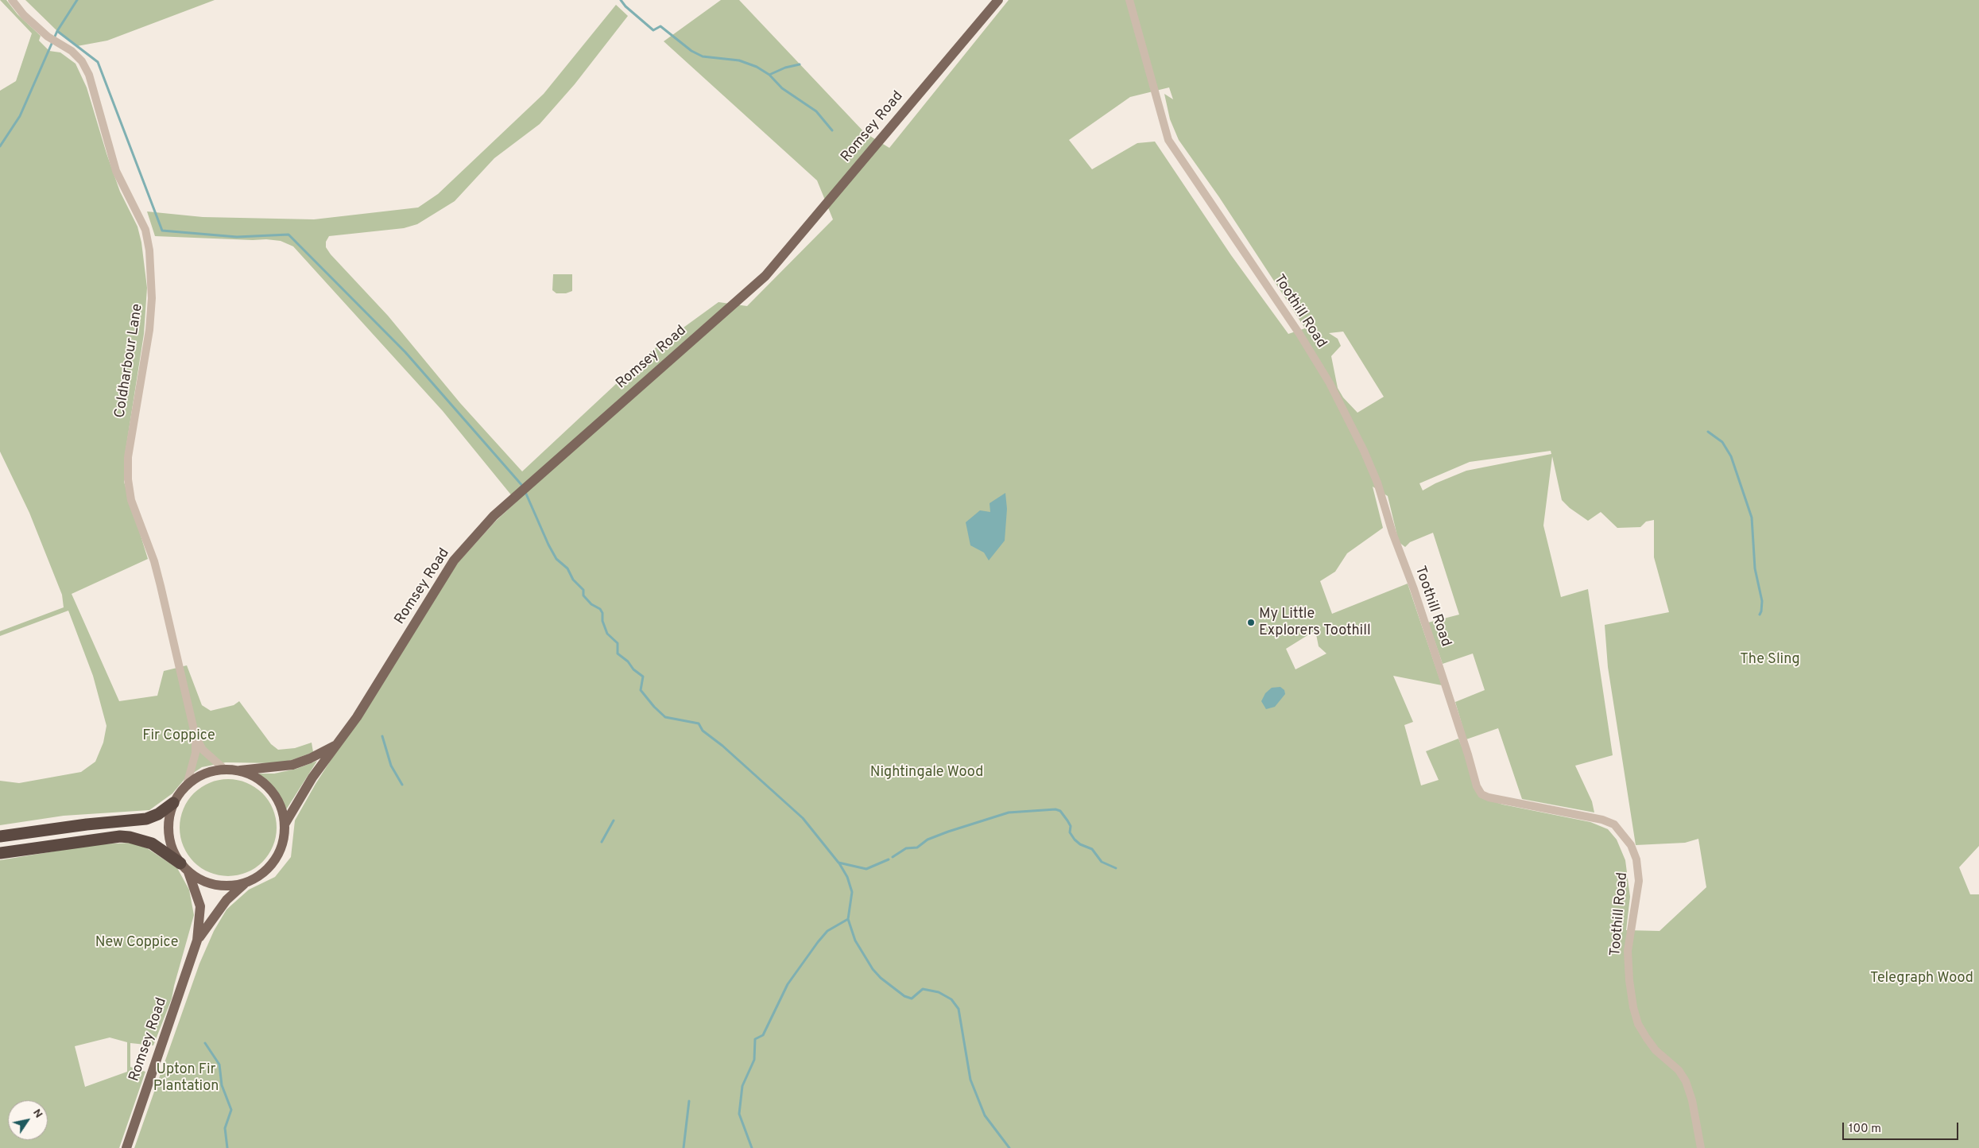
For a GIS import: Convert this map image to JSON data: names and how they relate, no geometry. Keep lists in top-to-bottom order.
{
  "streets": {
    "main road": ["Romsey Road"],
    "street": ["Toothill Road", "Coldharbour Lane"]
  },
  "crossings": [
    ["Romsey Road", "Coldharbour Lane"]
  ],
  "parks": [
    "The Sling",
    "Fir Coppice",
    "Nightingale Wood",
    "New Coppice",
    "Telegraph Wood",
    "Upton Fir Plantation"
  ],
  "places": ["My Little Explorers Toothill"],
  "scale_bar": "100 m",
  "north": "top right"
}
